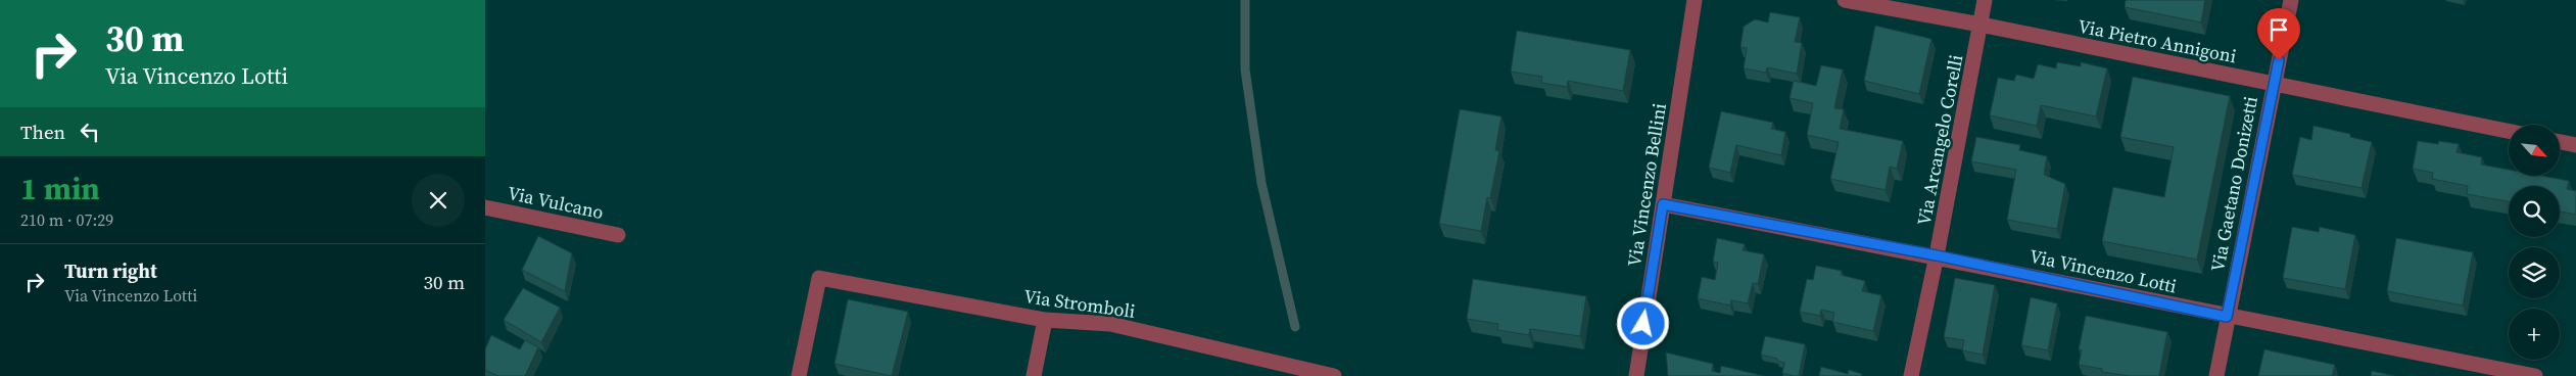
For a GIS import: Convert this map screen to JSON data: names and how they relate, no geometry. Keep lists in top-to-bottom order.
{
  "streets": {
    "street": [
      "Via Pietro Annigoni",
      "Via Arcangelo Corelli",
      "Via Gaetano Donizetti",
      "Via Vincenzo Bellini",
      "Via Vulcano",
      "Via Vincenzo Lotti",
      "Via Stromboli"
    ]
  },
  "crossings": [
    ["Via Pietro Annigoni", "Via Arcangelo Corelli"],
    ["Via Pietro Annigoni", "Via Gaetano Donizetti"],
    ["Via Arcangelo Corelli", "Via Vincenzo Lotti"],
    ["Via Gaetano Donizetti", "Via Vincenzo Lotti"],
    ["Via Vincenzo Bellini", "Via Vincenzo Lotti"]
  ],
  "north": "bottom right",
  "page": {
    "turn": ["30 m", "Via Vincenzo Lotti"],
    "then": "Then",
    "map_buttons": "+",
    "heading": ["1 min", "210 m · 07:29"],
    "list": [
      {
        "name": "Turn right",
        "note": "Via Vincenzo Lotti",
        "value": "30 m"
      }
    ]
  }
}
